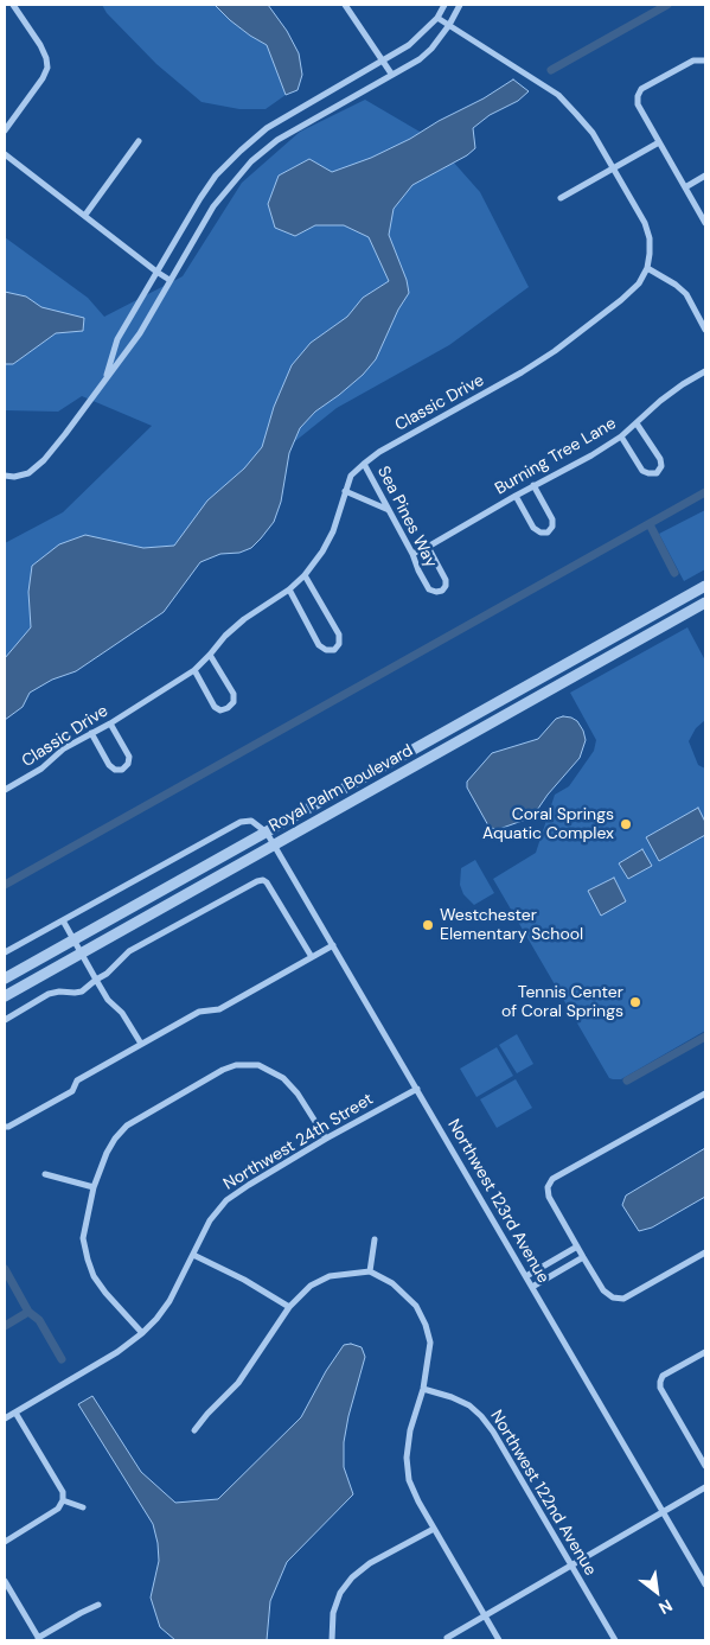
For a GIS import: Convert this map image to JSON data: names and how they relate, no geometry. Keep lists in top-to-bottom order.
{
  "streets": {
    "street": [
      "Classic Drive",
      "Burning Tree Lane",
      "Sea Pines Way",
      "Royal Palm Boulevard",
      "Northwest 24th Street",
      "Northwest 123rd Avenue",
      "Northwest 122nd Avenue"
    ]
  },
  "crossings": [
    ["Classic Drive", "Sea Pines Way"],
    ["Burning Tree Lane", "Sea Pines Way"],
    ["Royal Palm Boulevard", "Northwest 123rd Avenue"],
    ["Northwest 24th Street", "Northwest 123rd Avenue"]
  ],
  "places": ["Coral Springs Aquatic Complex", "Westchester Elementary School", "Tennis Center of Coral Springs"],
  "north": "bottom right"
}
